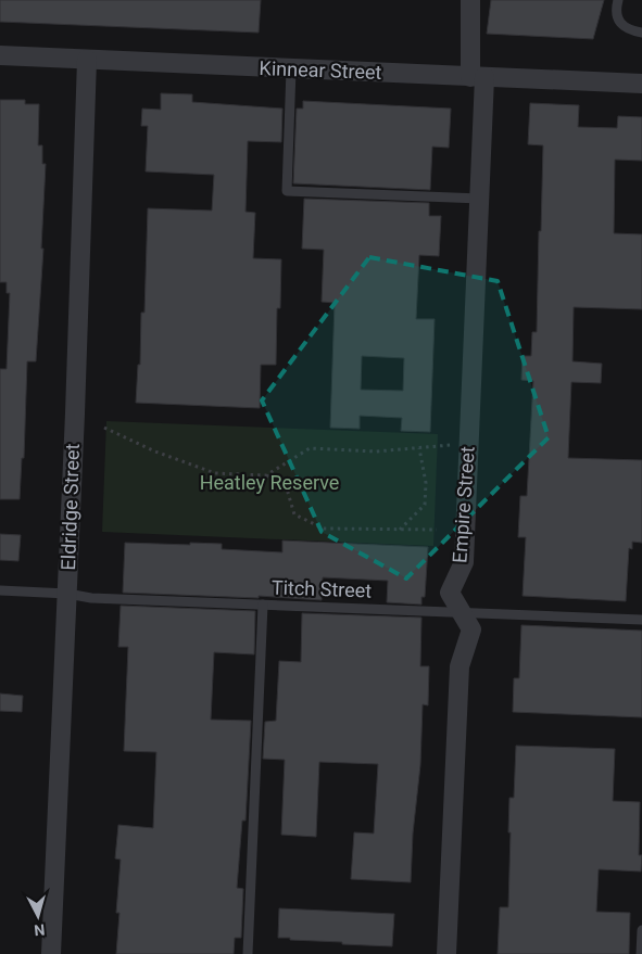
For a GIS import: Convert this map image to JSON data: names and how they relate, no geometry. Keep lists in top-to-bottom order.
{
  "streets": {
    "street": ["Kinnear Street", "Empire Street", "Eldridge Street"],
    "lane": ["Titch Street"]
  },
  "crossings": [
    ["Kinnear Street", "Empire Street"],
    ["Kinnear Street", "Eldridge Street"],
    ["Empire Street", "Titch Street"],
    ["Eldridge Street", "Titch Street"]
  ],
  "parks": ["Heatley Reserve"],
  "north": "bottom"
}
